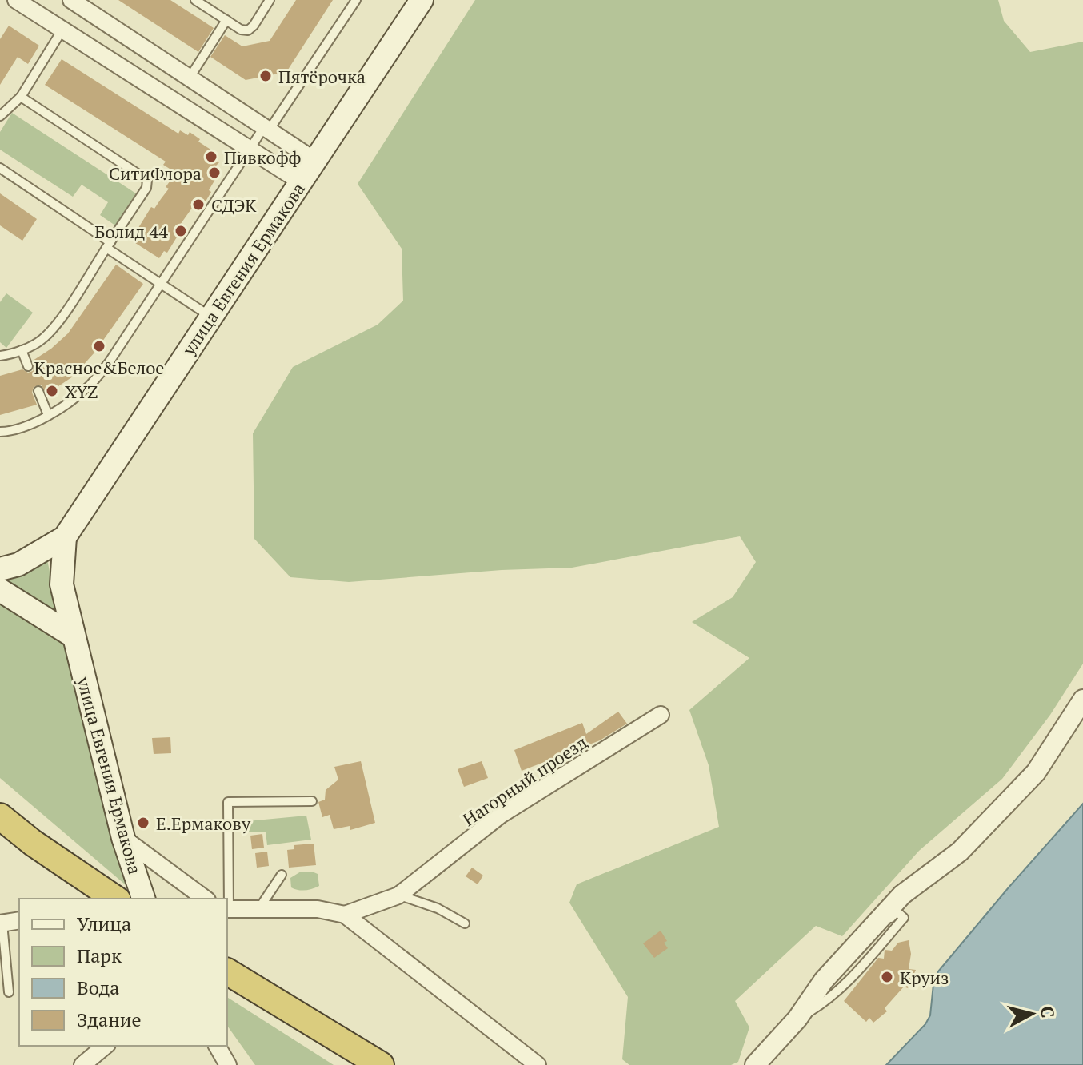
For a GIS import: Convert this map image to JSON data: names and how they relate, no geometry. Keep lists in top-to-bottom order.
{
  "streets": {
    "main road": ["улица Евгения Ермакова"],
    "street": ["Нагорный проезд"]
  },
  "places": [
    "Пятёрочка",
    "Пивкофф",
    "СитиФлора",
    "СДЭК",
    "Болид 44",
    "Красное&Белое",
    "XYZ",
    "Е.Ермакову",
    "Круиз"
  ],
  "legend": [
    "Улица",
    "Парк",
    "Вода",
    "Здание"
  ],
  "north": "right"
}
